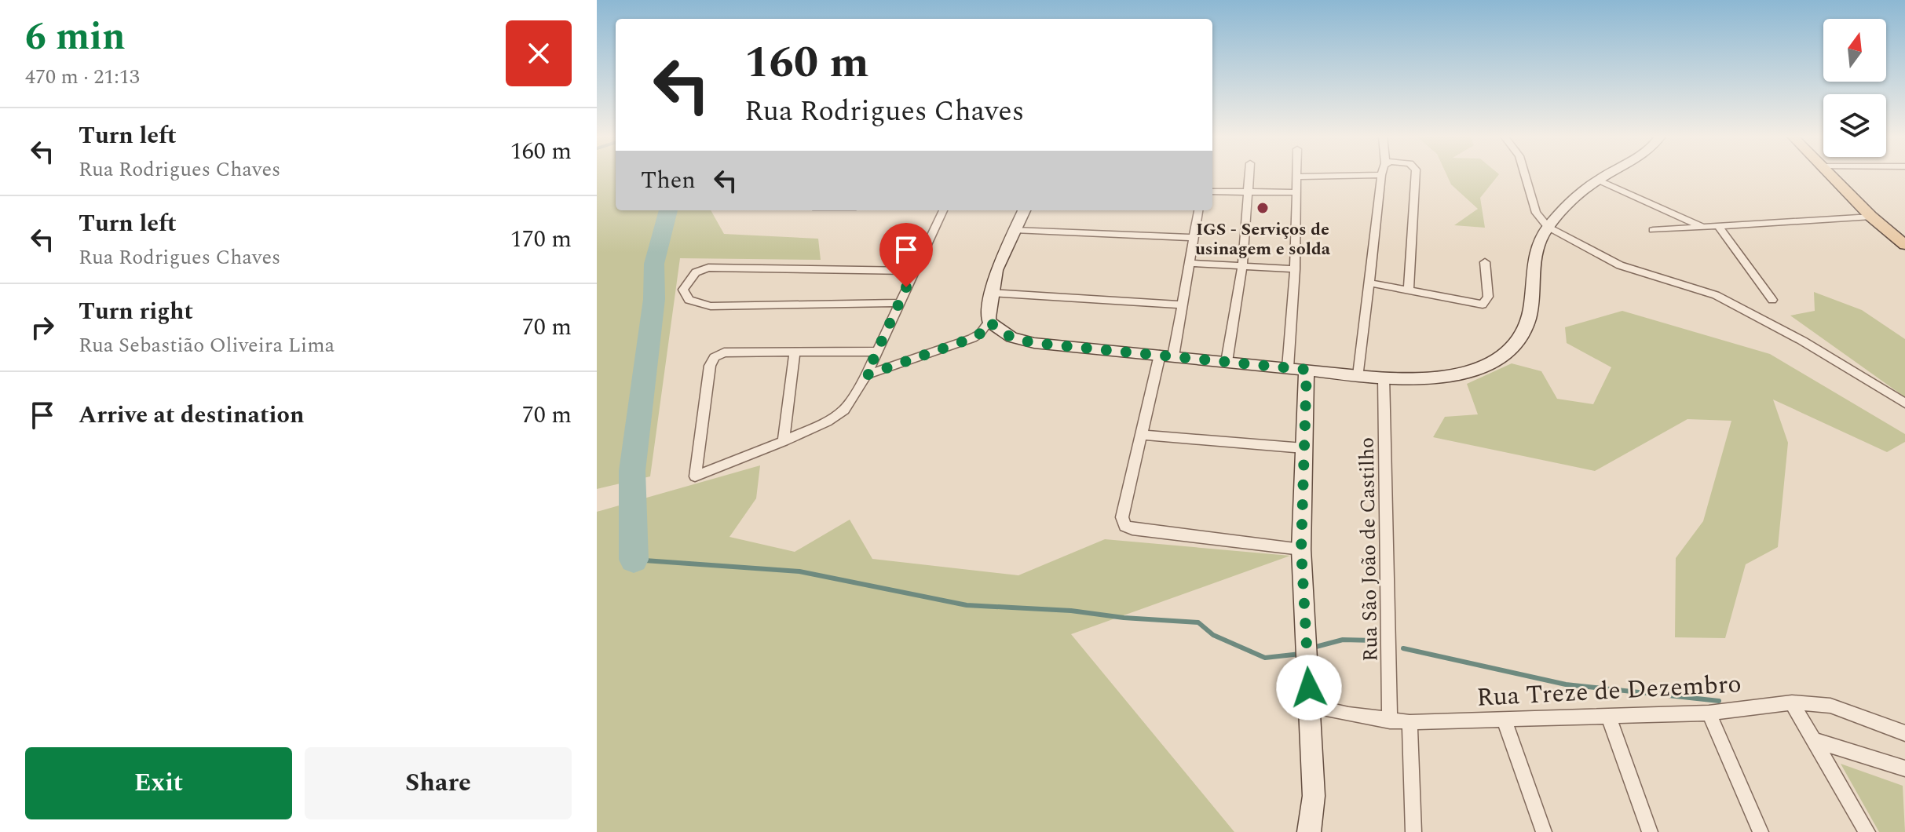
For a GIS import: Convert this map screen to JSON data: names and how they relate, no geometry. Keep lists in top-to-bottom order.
{
  "streets": {
    "street": ["Rua São João de Castilho", "Rua Treze de Dezembro"]
  },
  "crossings": [
    ["Rua São João de Castilho", "Rua Treze de Dezembro"]
  ],
  "places": ["IGS - Serviços de usinagem e solda"],
  "north": "top",
  "page": {
    "heading": ["6 min", "470 m · 21:13"],
    "turn": ["160 m", "Rua Rodrigues Chaves"],
    "list": [
      {
        "name": "Turn left",
        "note": "Rua Rodrigues Chaves",
        "value": "160 m"
      },
      {
        "name": "Turn left",
        "note": "Rua Rodrigues Chaves",
        "value": "170 m"
      },
      {
        "name": "Turn right",
        "note": "Rua Sebastião Oliveira Lima",
        "value": "70 m"
      },
      {
        "name": "Arrive at destination",
        "value": "70 m"
      }
    ],
    "then": "Then",
    "buttons": ["Exit", "Share"]
  }
}
